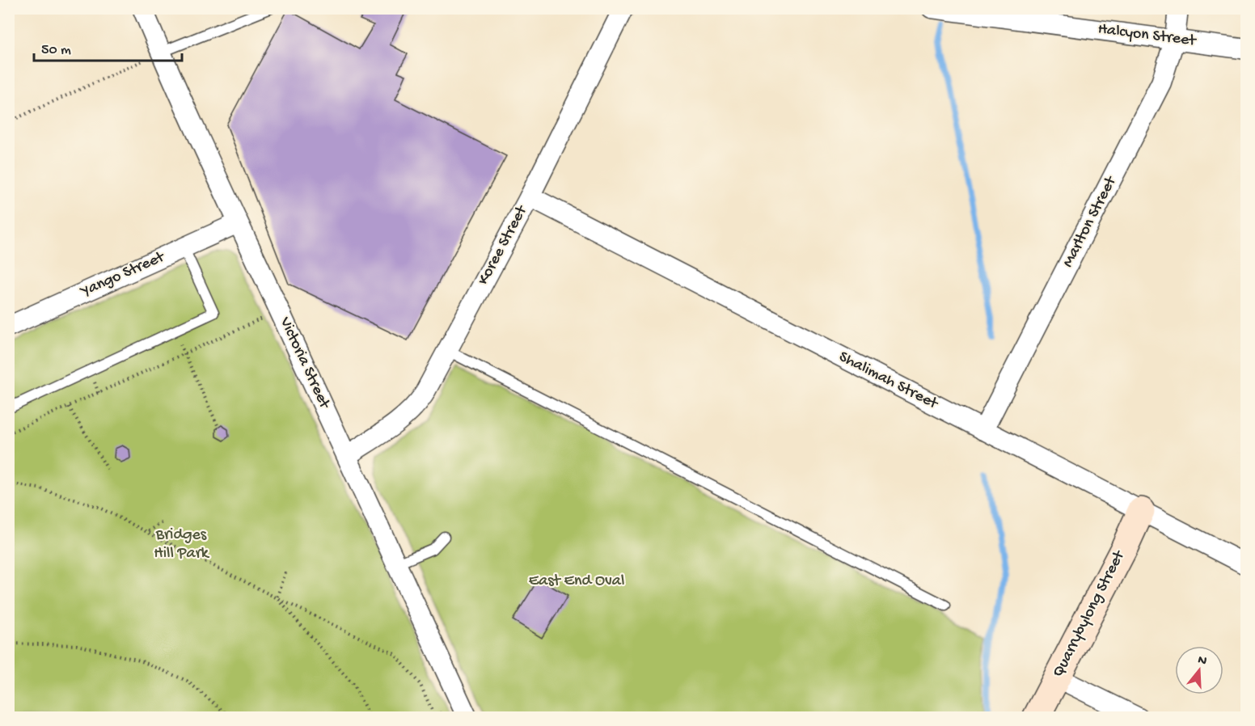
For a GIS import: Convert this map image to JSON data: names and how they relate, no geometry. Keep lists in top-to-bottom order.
{
  "streets": {
    "street": [
      "Halcyon Street",
      "Marlton Street",
      "Koree Street",
      "Yango Street",
      "Victoria Street",
      "Shalimah Street",
      "Quarrybylong Street"
    ]
  },
  "crossings": [
    ["Halcyon Street", "Marlton Street"],
    ["Marlton Street", "Shalimah Street"],
    ["Koree Street", "Victoria Street"],
    ["Koree Street", "Shalimah Street"],
    ["Yango Street", "Victoria Street"],
    ["Shalimah Street", "Quarrybylong Street"]
  ],
  "parks": ["Bridges Hill Park", "East End Oval"],
  "scale_bar": "50 m",
  "north": "top"
}
